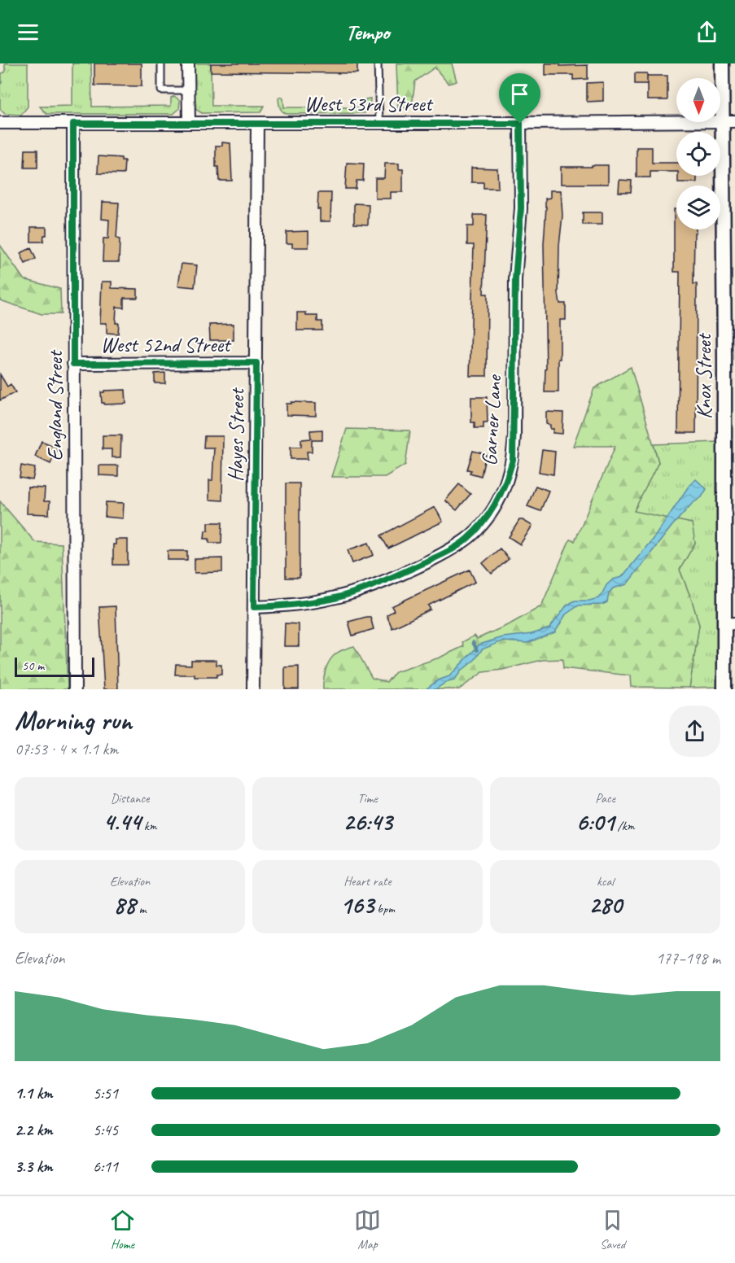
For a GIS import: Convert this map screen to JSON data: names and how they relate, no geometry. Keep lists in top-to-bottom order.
{
  "streets": {
    "street": [
      "West 53rd Street",
      "West 52nd Street",
      "Knox Street",
      "England Street",
      "Garner Lane",
      "Hayes Street"
    ]
  },
  "crossings": [
    ["West 53rd Street", "Knox Street"],
    ["West 53rd Street", "England Street"],
    ["West 53rd Street", "Garner Lane"],
    ["West 53rd Street", "Hayes Street"],
    ["West 52nd Street", "England Street"],
    ["West 52nd Street", "Hayes Street"],
    ["Garner Lane", "Hayes Street"]
  ],
  "scale_bar": "50 m",
  "north": "bottom",
  "page": {
    "header": "Tempo",
    "scale": "50 m",
    "heading": ["Morning run", "07:53 · 4 × 1.1 km"],
    "stats": [
      ["Distance", "4.44 km"],
      ["Time", "26:43"],
      ["Pace", "6:01 /km"],
      ["Elevation", "88 m"],
      ["Heart rate", "163 bpm"],
      ["kcal", "280"]
    ],
    "chart": ["Elevation", "177–198 m"],
    "list": [
      {
        "name": "1.1 km",
        "note": "5:51"
      },
      {
        "name": "2.2 km",
        "note": "5:45"
      },
      {
        "name": "3.3 km",
        "note": "6:11"
      }
    ],
    "tabs": ["Home", "Map", "Saved"]
  }
}
